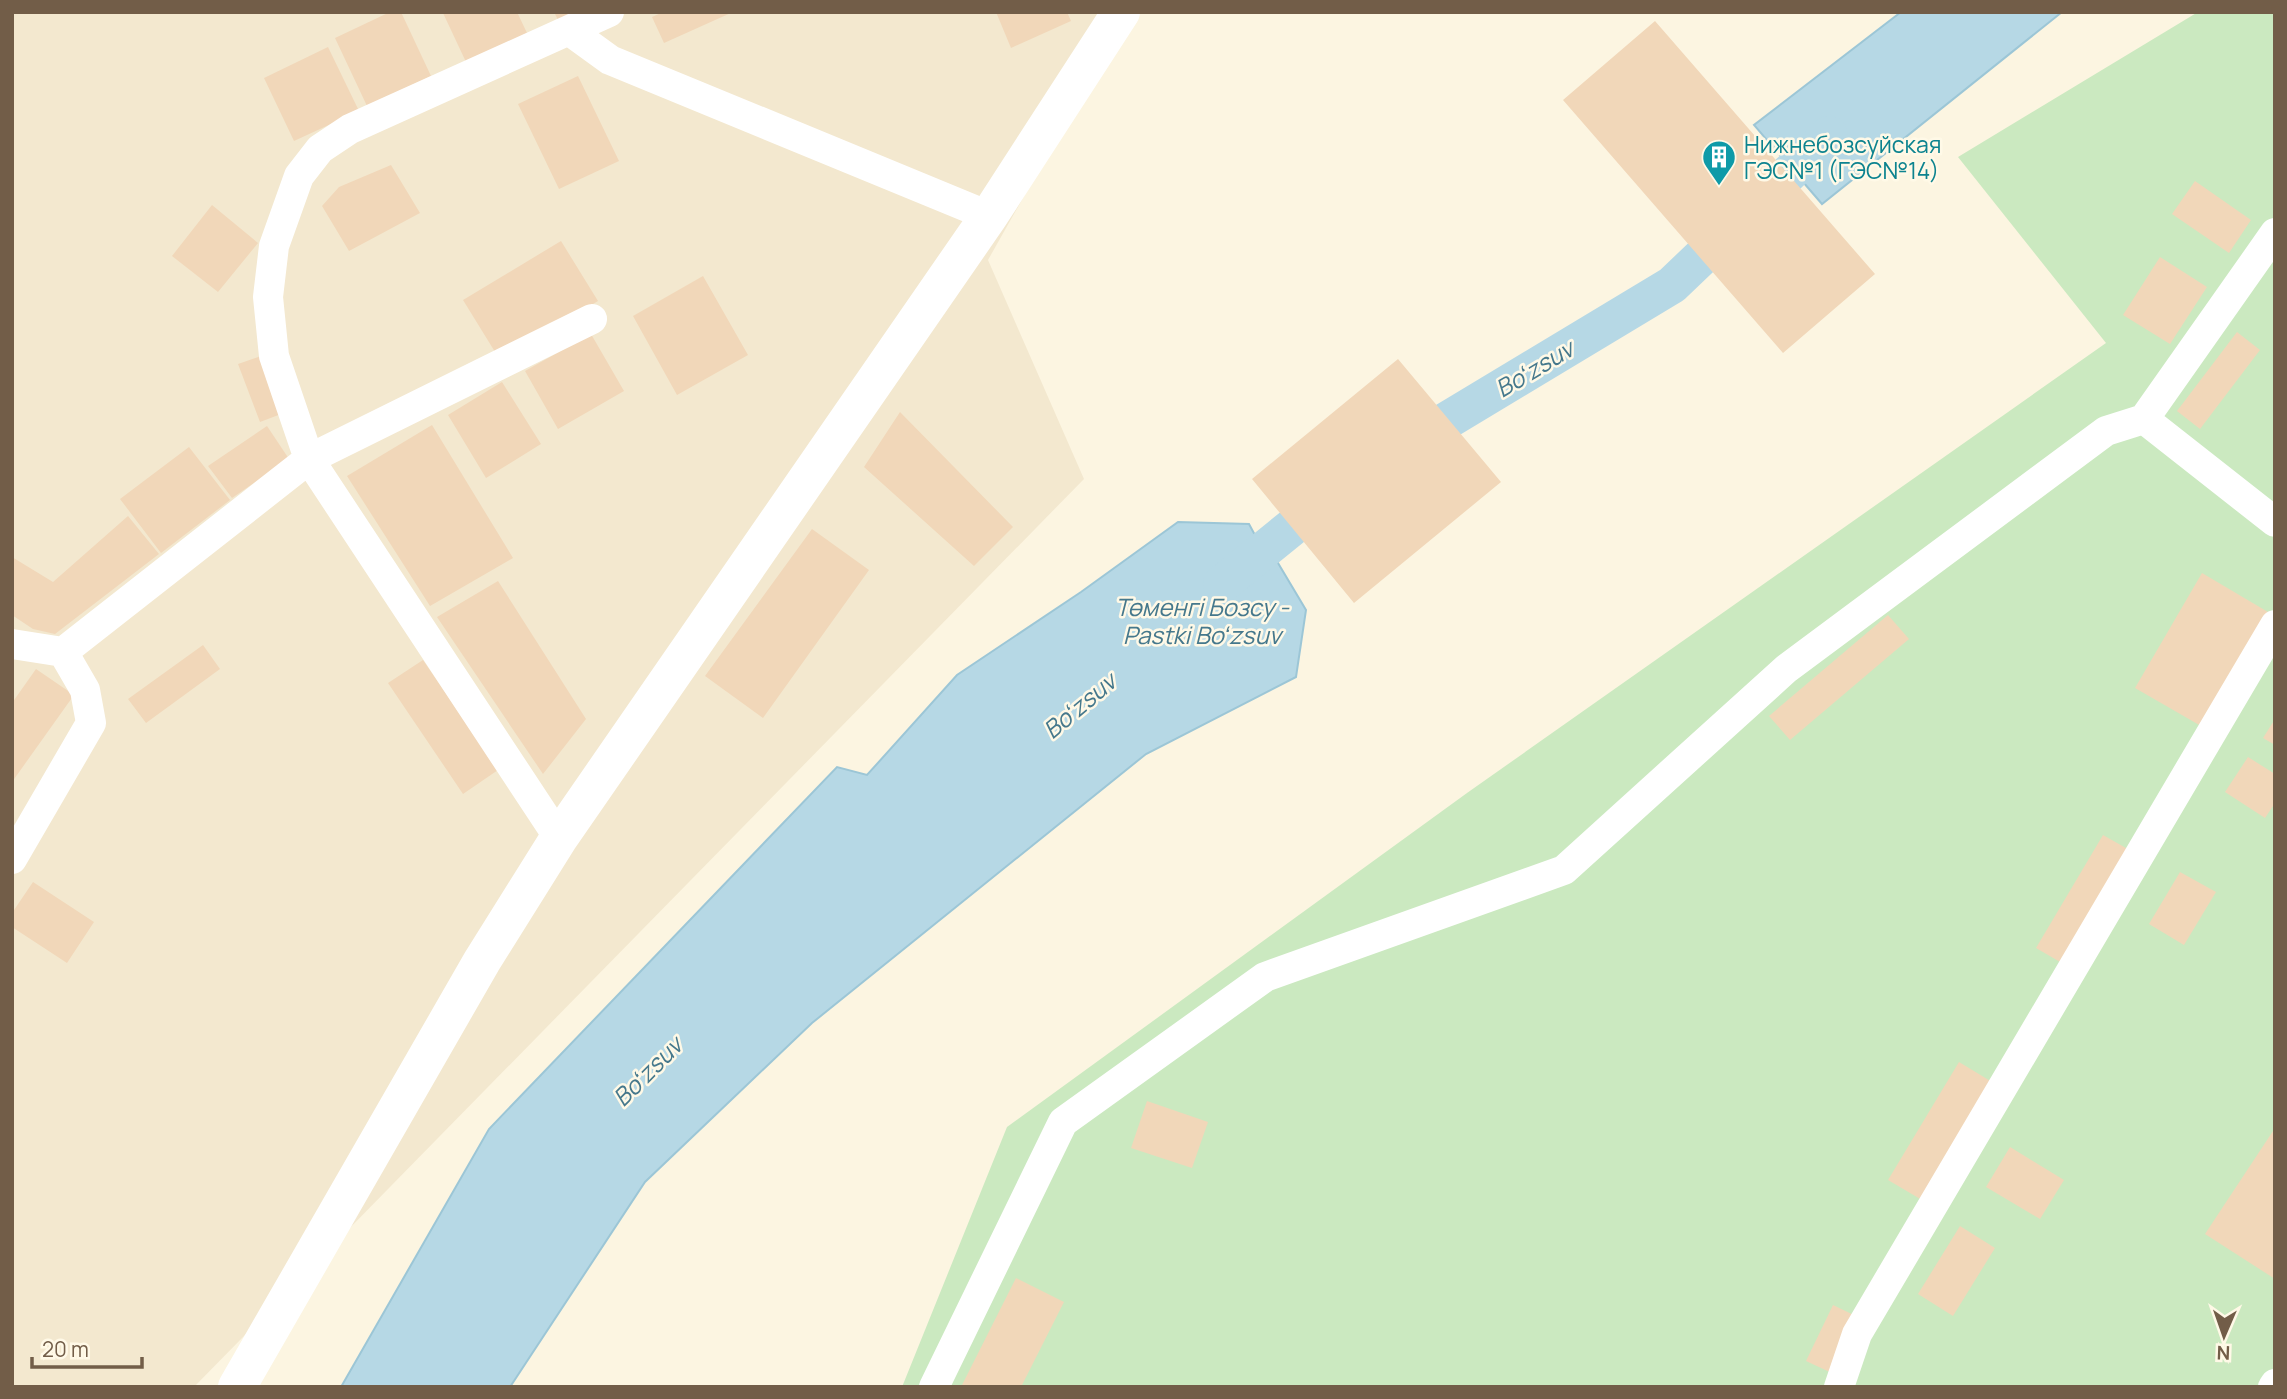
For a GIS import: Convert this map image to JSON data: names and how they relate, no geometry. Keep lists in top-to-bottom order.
{
  "water": ["Boʻzsuv", "Төменгі Бозсу - Pastki Boʻzsuv"],
  "places": {
    "building": ["Нижнебозсуйская ГЭС№1 (ГЭС№14)"]
  },
  "scale_bar": "20 m",
  "north": "bottom"
}
